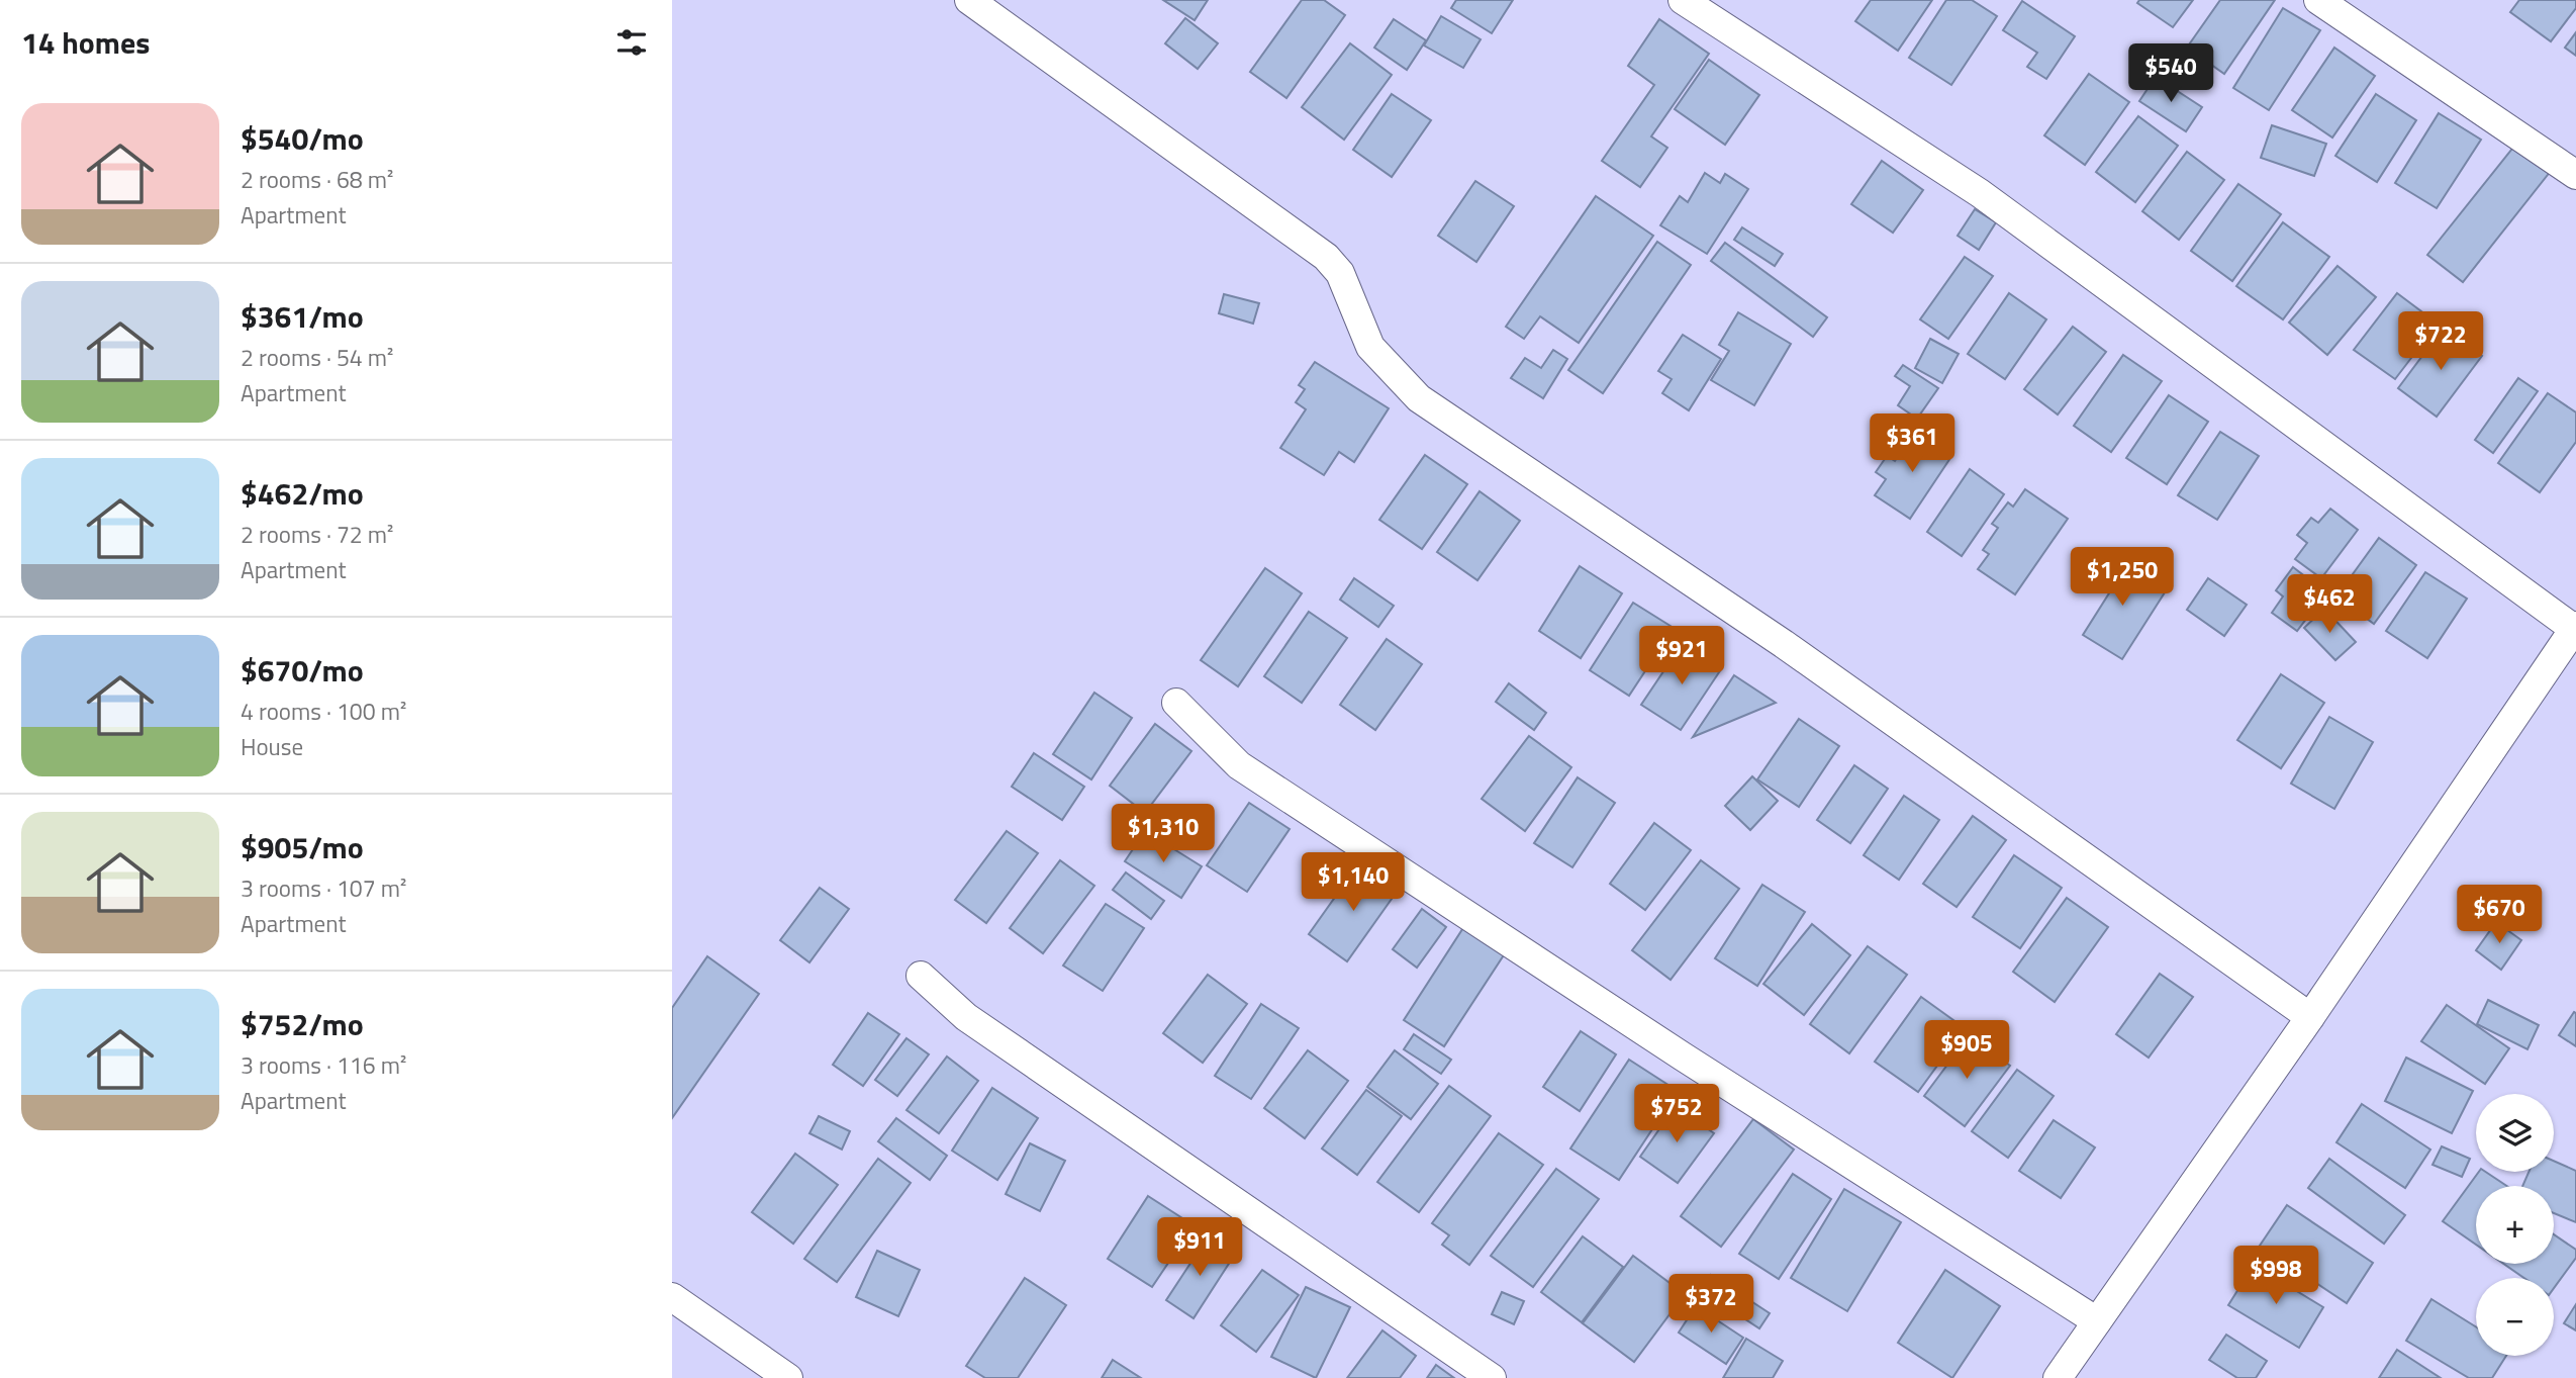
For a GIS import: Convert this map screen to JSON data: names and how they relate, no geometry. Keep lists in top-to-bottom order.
{
  "page": {
    "heading": "14 homes",
    "price": [
      "$540",
      "$722",
      "$361",
      "$1,250",
      "$462",
      "$921",
      "$1,310",
      "$1,140",
      "$670",
      "$905",
      "$752",
      "$911",
      "$998",
      "$372"
    ],
    "list": [
      {
        "name": "$540/mo",
        "note": "2 rooms · 68 m² · Apartment"
      },
      {
        "name": "$361/mo",
        "note": "2 rooms · 54 m² · Apartment"
      },
      {
        "name": "$462/mo",
        "note": "2 rooms · 72 m² · Apartment"
      },
      {
        "name": "$670/mo",
        "note": "4 rooms · 100 m² · House"
      },
      {
        "name": "$905/mo",
        "note": "3 rooms · 107 m² · Apartment"
      },
      {
        "name": "$752/mo",
        "note": "3 rooms · 116 m² · Apartment"
      }
    ],
    "map_buttons": ["+", "−"]
  }
}
